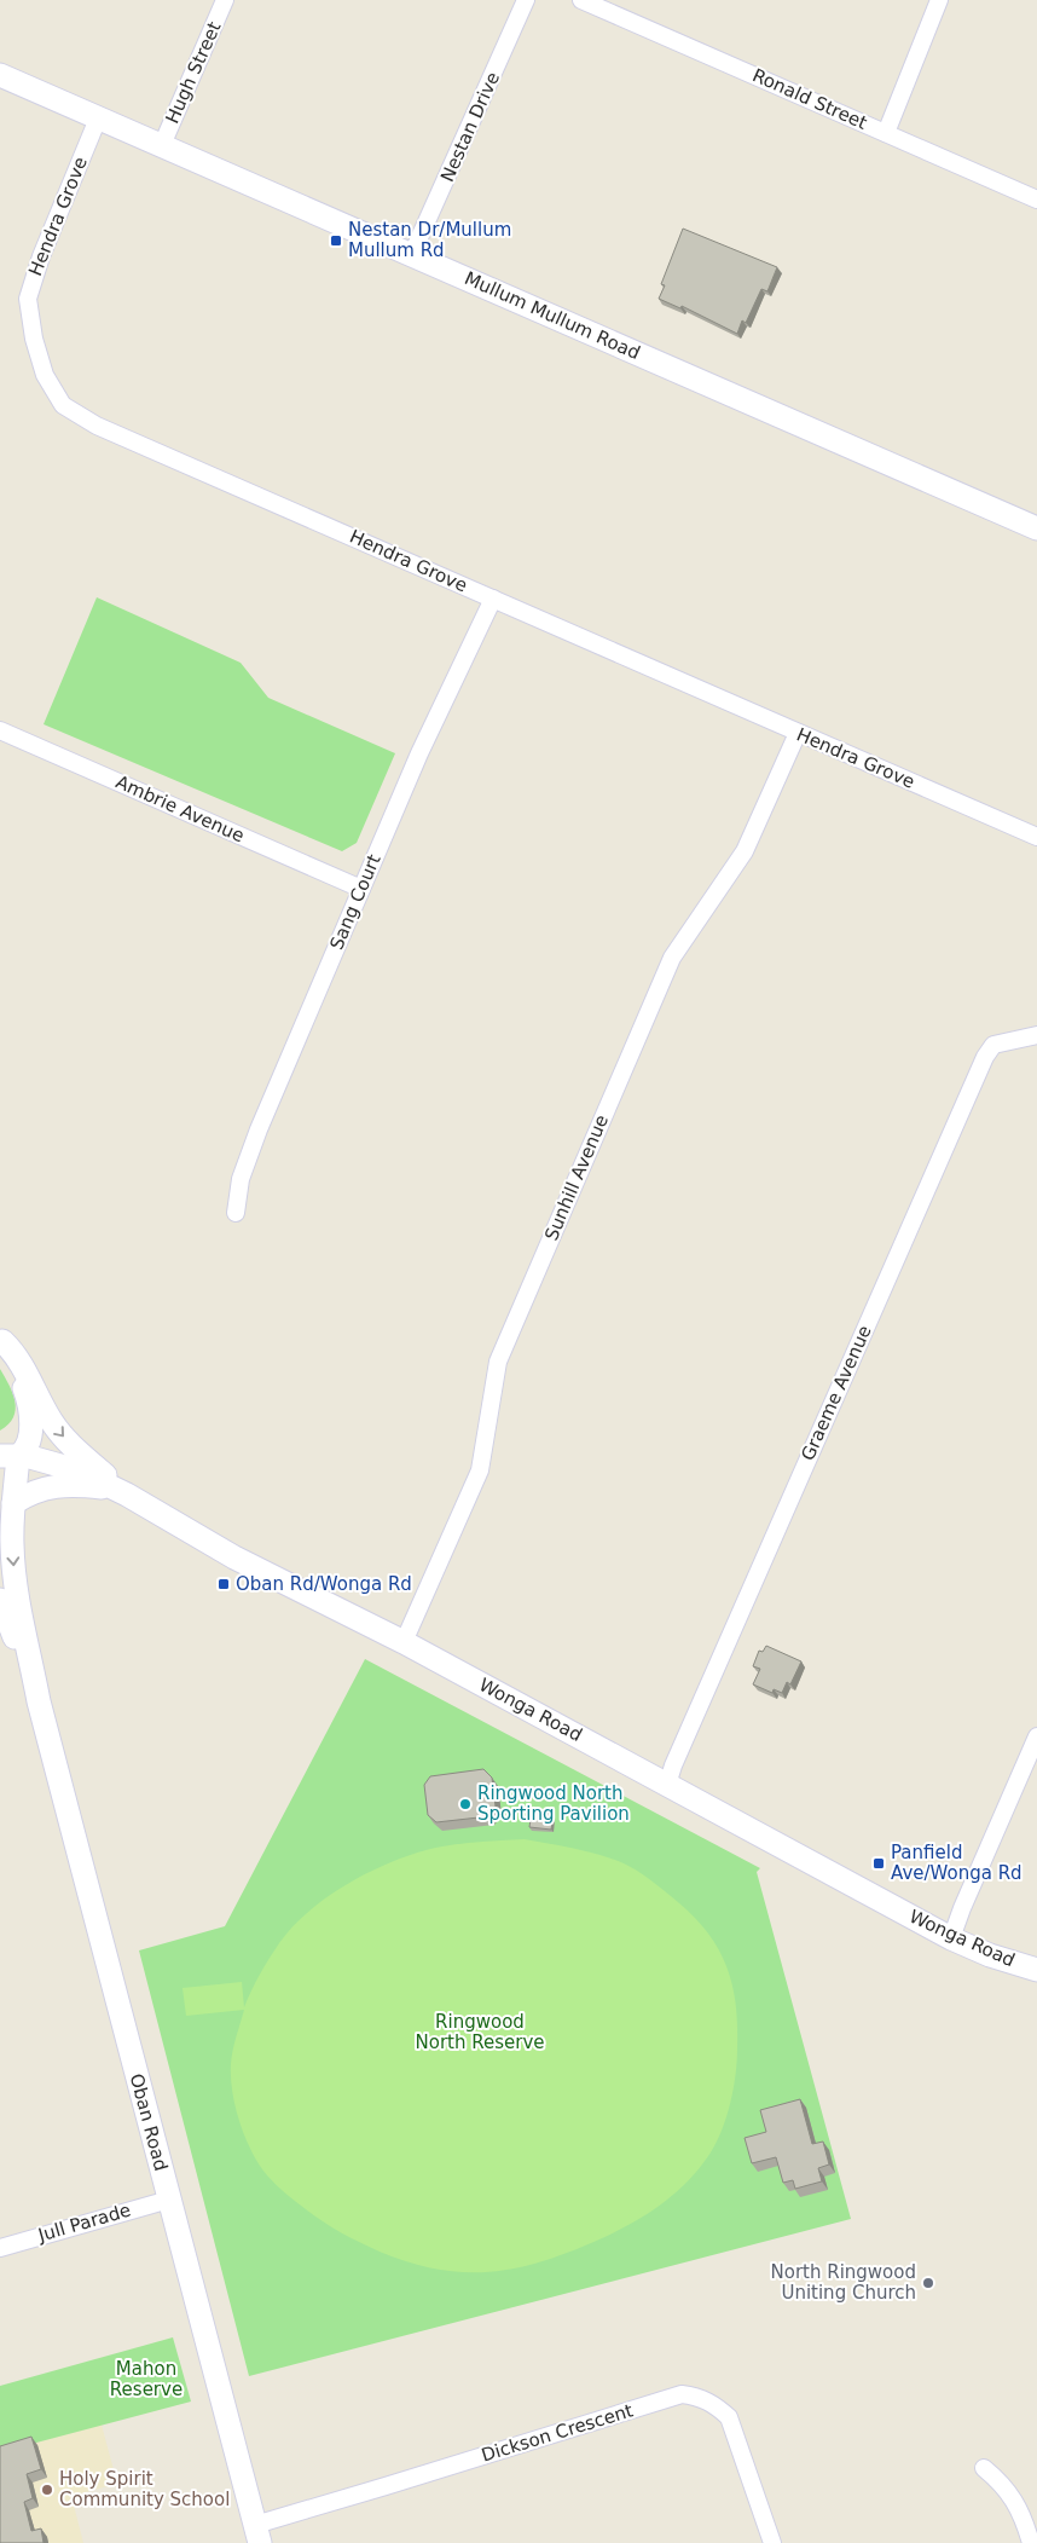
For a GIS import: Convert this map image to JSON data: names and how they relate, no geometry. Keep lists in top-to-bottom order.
{
  "streets": {
    "main road": ["Mullum Mullum Road", "Wonga Road", "Oban Road"],
    "street": [
      "Hugh Street",
      "Ronald Street",
      "Nestan Drive",
      "Hendra Grove",
      "Ambrie Avenue",
      "Sang Court",
      "Sunhill Avenue",
      "Graeme Avenue",
      "Jull Parade",
      "Dickson Crescent"
    ]
  },
  "crossings": [
    ["Hugh Street", "Mullum Mullum Road"],
    ["Nestan Drive", "Mullum Mullum Road"],
    ["Hendra Grove", "Mullum Mullum Road"],
    ["Hendra Grove", "Sang Court"],
    ["Hendra Grove", "Sunhill Avenue"],
    ["Ambrie Avenue", "Sang Court"],
    ["Sunhill Avenue", "Wonga Road"],
    ["Graeme Avenue", "Wonga Road"],
    ["Wonga Road", "Oban Road"],
    ["Oban Road", "Jull Parade"],
    ["Oban Road", "Dickson Crescent"]
  ],
  "parks": ["Ringwood North Reserve", "Mahon Reserve"],
  "places": {
    "transit": ["Nestan Dr/Mullum Mullum Rd", "Oban Rd/Wonga Rd", "Panfield Ave/Wonga Rd"],
    "other": ["Ringwood North Sporting Pavilion", "North Ringwood Uniting Church", "Holy Spirit Community School"]
  }
}
